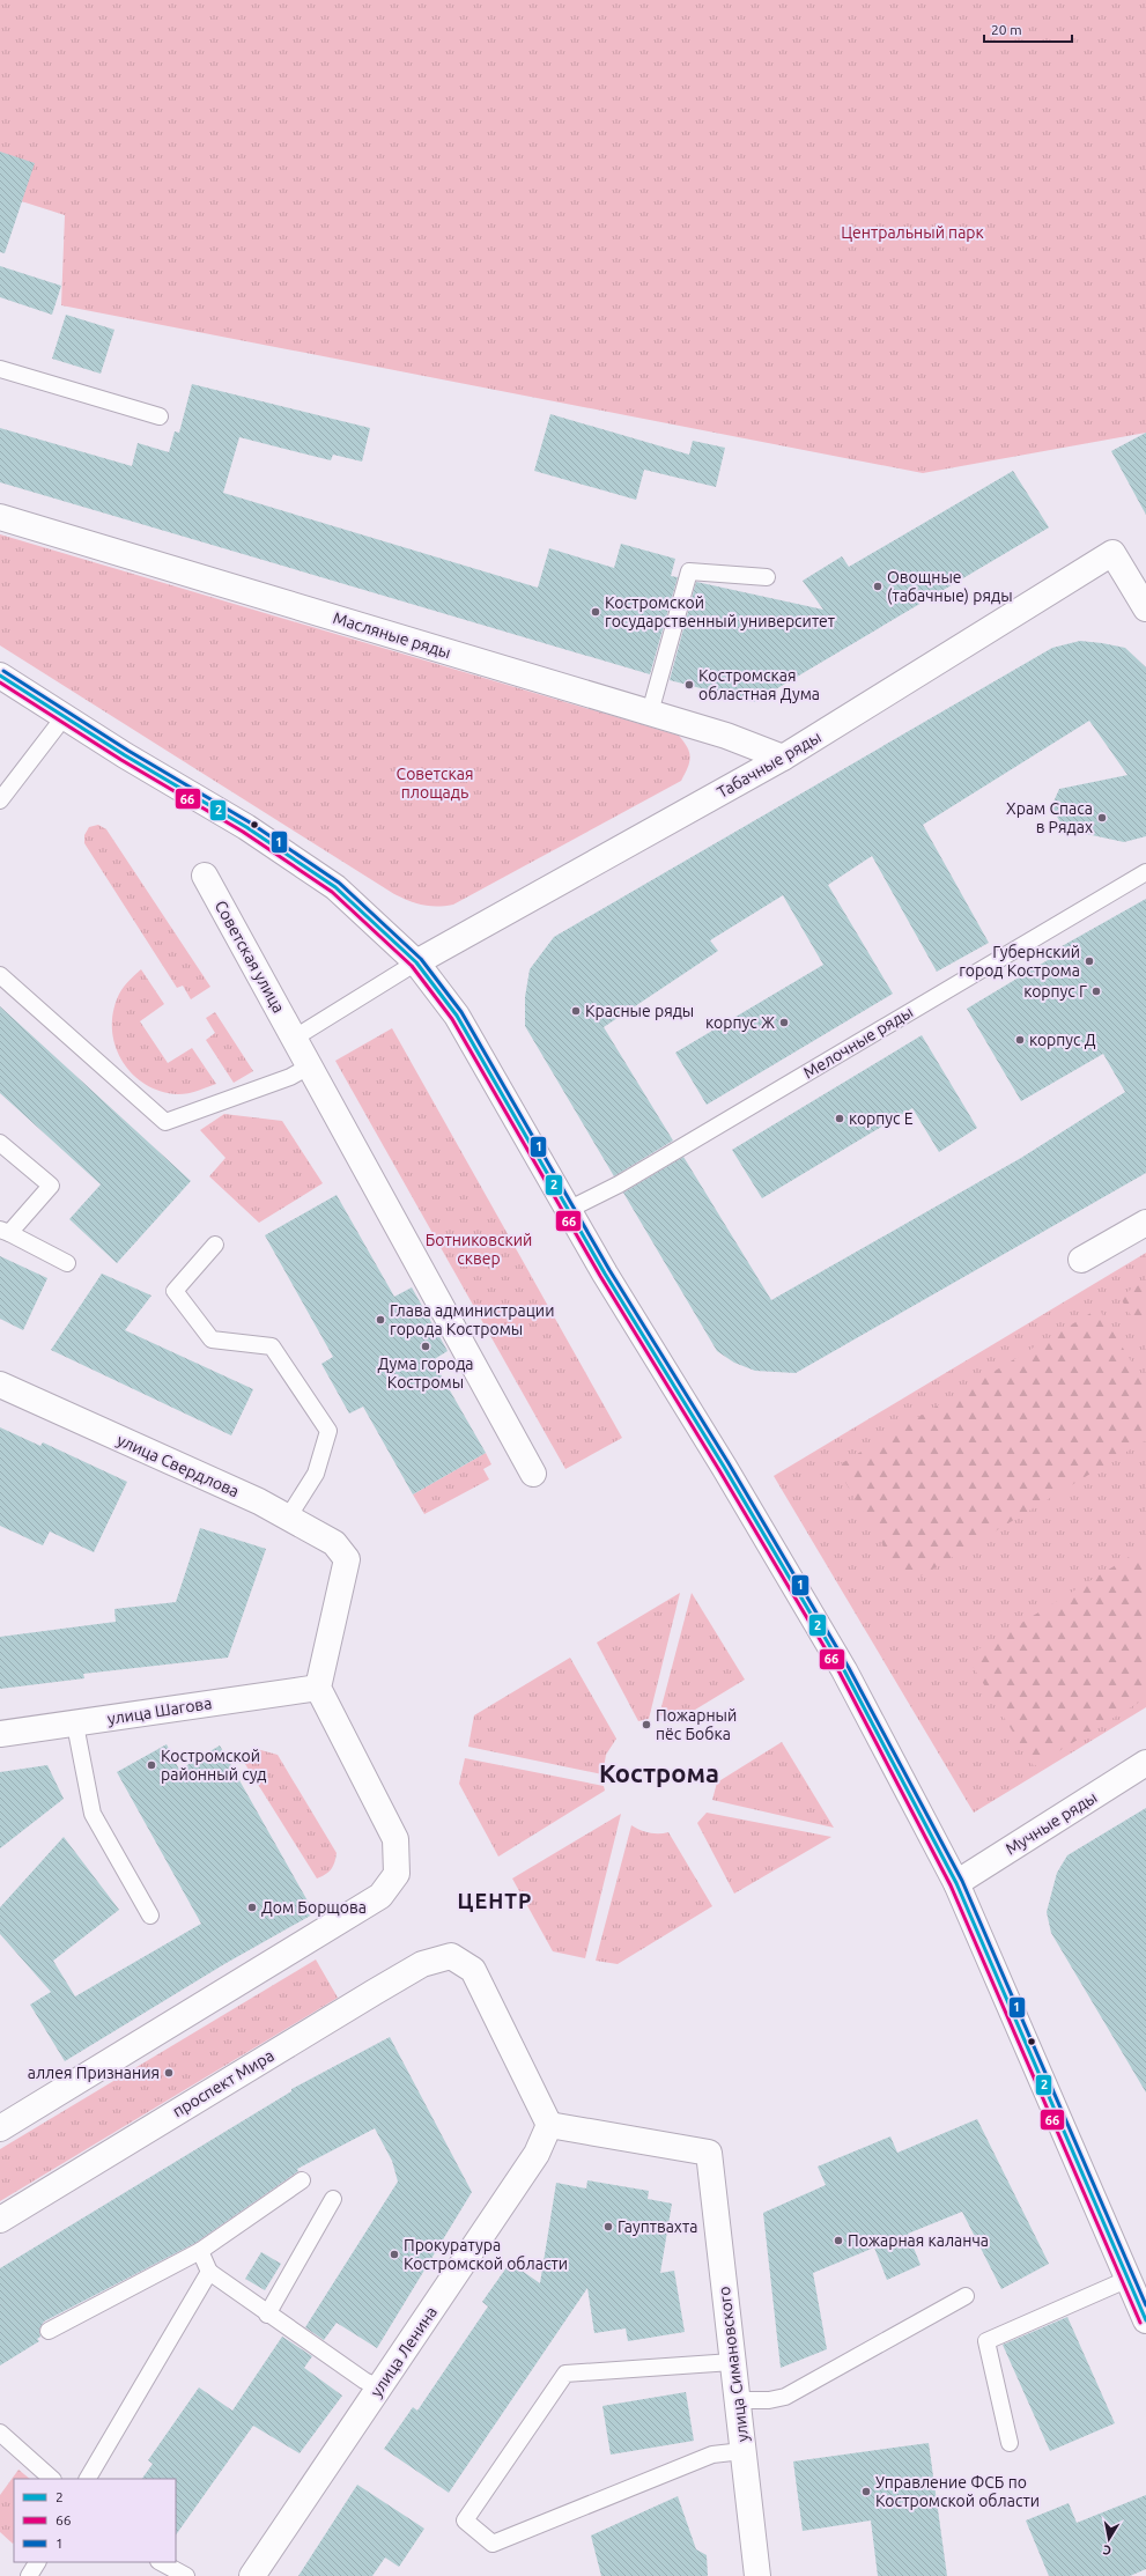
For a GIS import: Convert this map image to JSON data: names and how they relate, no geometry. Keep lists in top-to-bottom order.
{
  "streets": {
    "street": [
      "Масляные ряды",
      "Табачные ряды",
      "Советская улица",
      "улица Свердлова",
      "улица Шагова",
      "Мучные ряды",
      "проспект Мира",
      "улица Ленина",
      "улица Симановского"
    ],
    "lane": ["Мелочные ряды"]
  },
  "crossings": [
    ["Масляные ряды", "Табачные ряды"],
    ["улица Свердлова", "улица Шагова"],
    ["проспект Мира", "улица Ленина"],
    ["проспект Мира", "улица Симановского"],
    ["улица Ленина", "улица Симановского"]
  ],
  "districts": ["Кострома", "ЦЕНТР"],
  "parks": ["Центральный парк", "Советская площадь", "Ботниковский сквер"],
  "places": [
    "Овощные (табачные) ряды",
    "Костромской государственный университет",
    "Костромская областная Дума",
    "Храм Спаса в Рядах",
    "Губернский город Кострома",
    "корпус Г",
    "Красные ряды",
    "корпус Ж",
    "корпус Д",
    "корпус Е",
    "Глава администрации города Костромы",
    "Дума города Костромы",
    "Пожарный пёс Бобка",
    "Костромской районный суд",
    "Дом Борщова",
    "аллея Признания",
    "Гауптвахта",
    "Пожарная каланча",
    "Прокуратура Костромской области",
    "Управление ФСБ по Костромской области"
  ],
  "lines": ["transit line 1", "transit line 2", "transit line 66"],
  "legend": ["2", "66", "1"],
  "scale_bar": "20 m",
  "north": "bottom"
}
